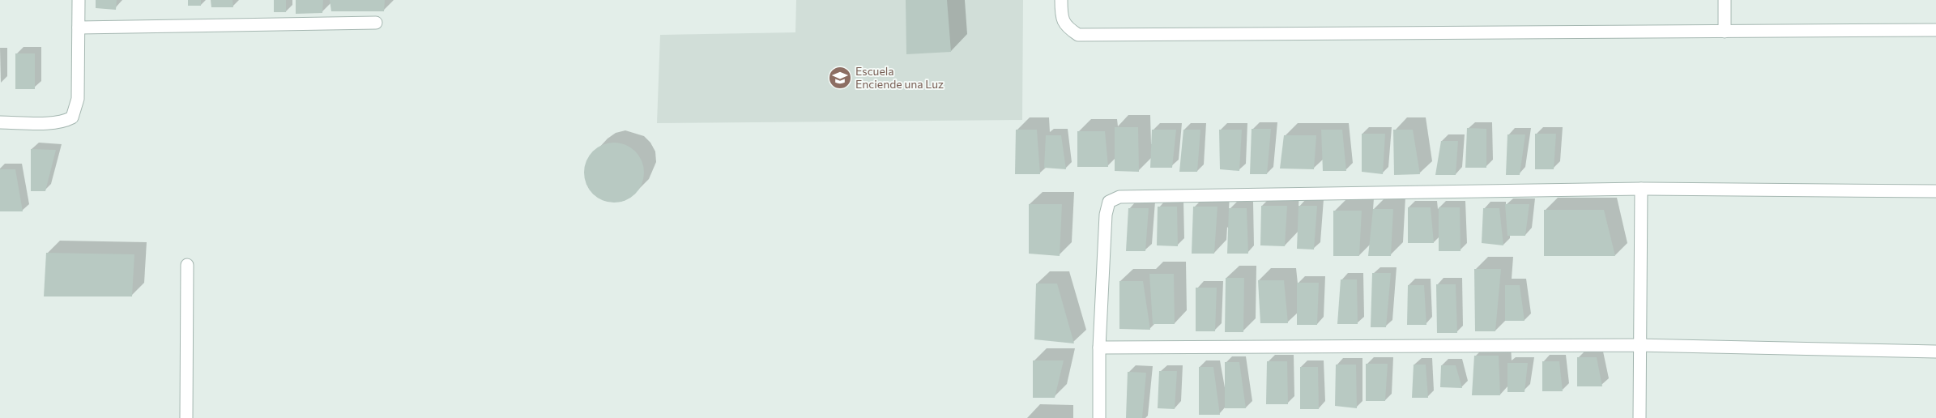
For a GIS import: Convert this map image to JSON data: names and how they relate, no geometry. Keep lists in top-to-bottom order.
{
  "places": {
    "school or university": ["Escuela Enciende una Luz"]
  }
}
